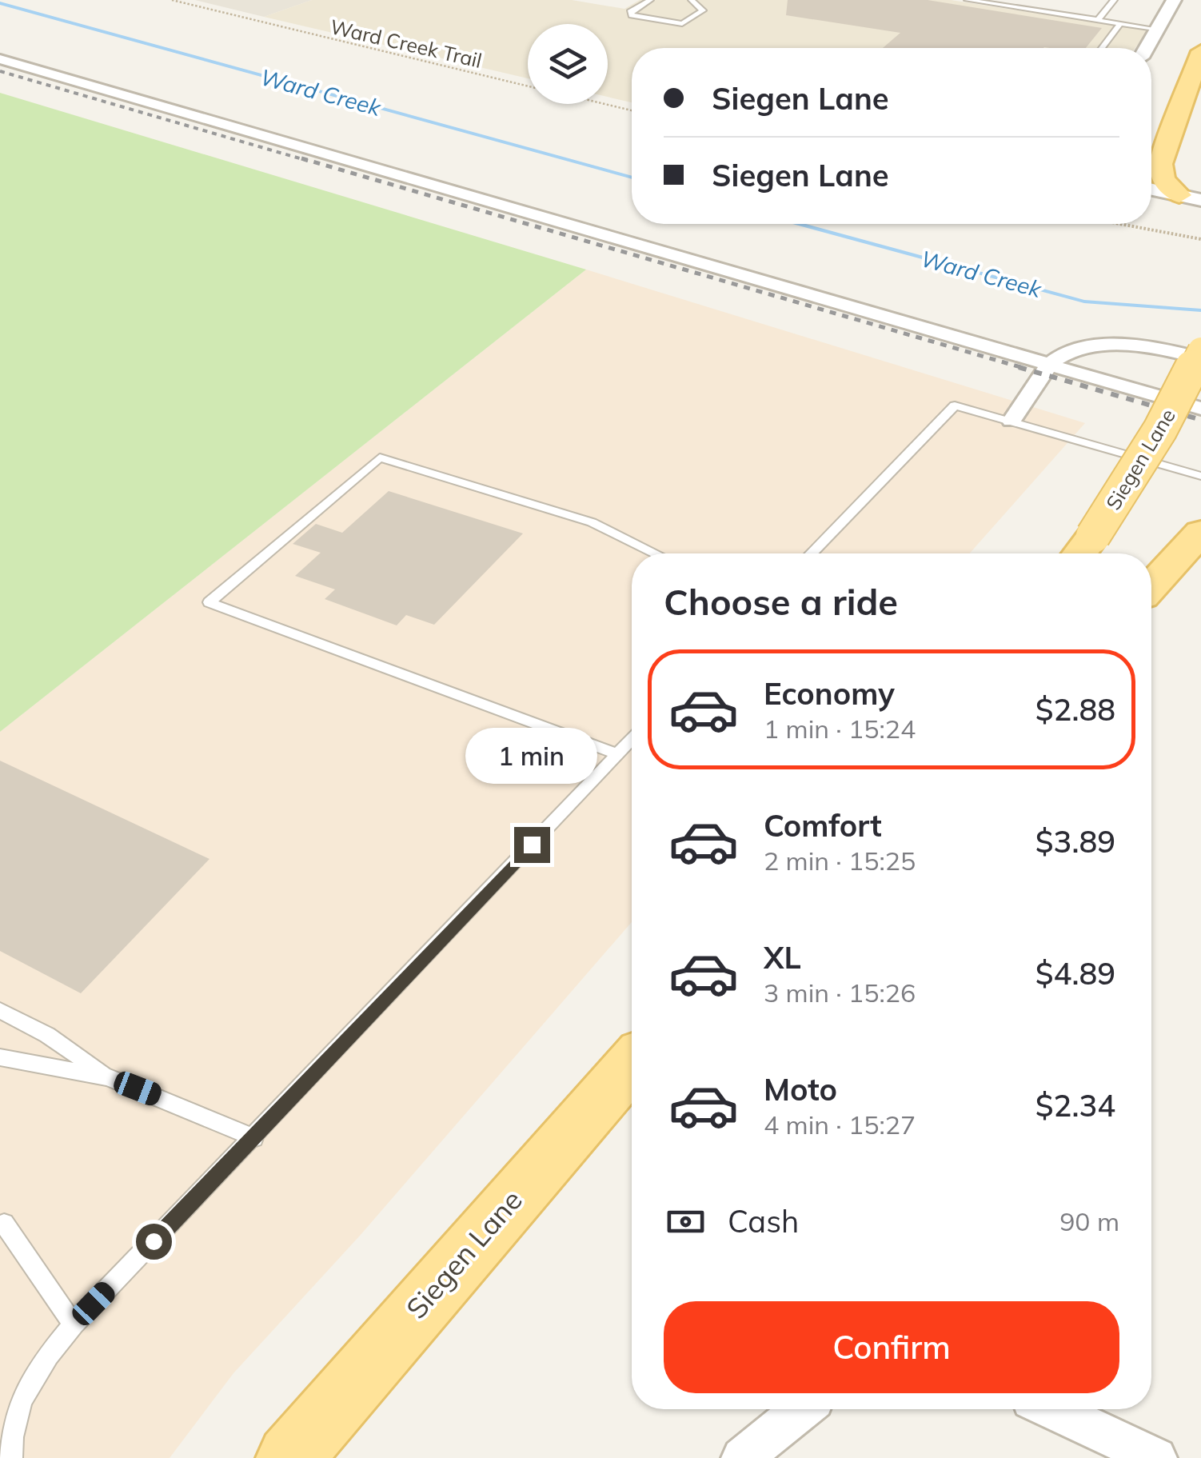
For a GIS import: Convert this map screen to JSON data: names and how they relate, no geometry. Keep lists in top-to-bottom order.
{
  "streets": {
    "main road": ["Siegen Lane"],
    "path": ["Ward Creek Trail"]
  },
  "water": ["Ward Creek"],
  "page": {
    "banner": ["Siegen Lane", "Siegen Lane"],
    "heading": "Choose a ride",
    "list": [
      {
        "name": "Economy",
        "note": "1 min · 15:24",
        "value": "$2.88"
      },
      {
        "name": "Comfort",
        "note": "2 min · 15:25",
        "value": "$3.89"
      },
      {
        "name": "XL",
        "note": "3 min · 15:26",
        "value": "$4.89"
      },
      {
        "name": "Moto",
        "note": "4 min · 15:27",
        "value": "$2.34"
      }
    ],
    "bubble": "1 min",
    "pay": ["Cash", "90 m"],
    "buttons": "Confirm"
  }
}
